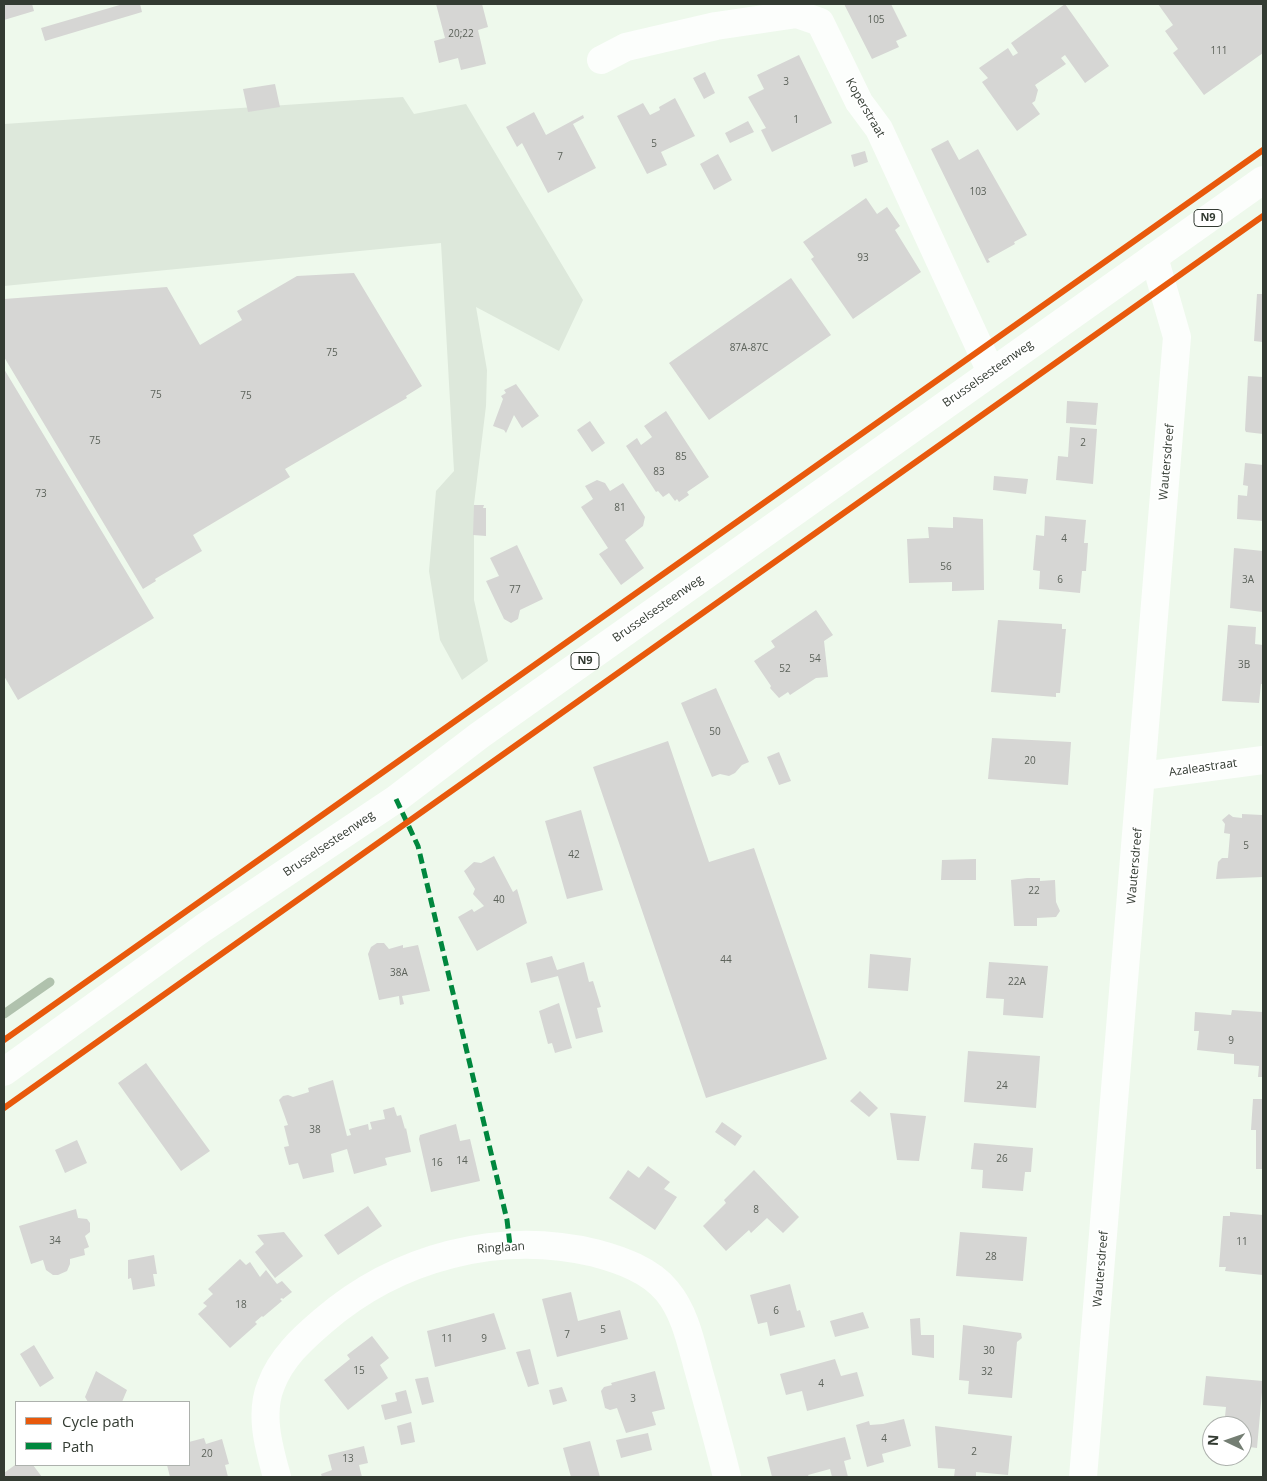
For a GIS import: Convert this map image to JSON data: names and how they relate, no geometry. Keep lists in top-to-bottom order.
{
  "streets": {
    "street": [
      "Koperstraat",
      "N9",
      "Brusselsesteenweg",
      "Wautersdreef",
      "Azaleastraat",
      "Ringlaan"
    ]
  },
  "crossings": [
    ["Koperstraat", "Brusselsesteenweg"],
    ["Brusselsesteenweg", "Wautersdreef"],
    ["Wautersdreef", "Azaleastraat"]
  ],
  "house_numbers": [
    "105",
    "20;22",
    "111",
    "3",
    "1",
    "5",
    "7",
    "103",
    "93",
    "87A-87C",
    "75",
    "75",
    "75",
    "75",
    "2",
    "85",
    "83",
    "73",
    "81",
    "4",
    "56",
    "6",
    "3A",
    "77",
    "54",
    "3B",
    "52",
    "50",
    "20",
    "5",
    "42",
    "22",
    "40",
    "44",
    "38A",
    "22A",
    "9",
    "24",
    "38",
    "26",
    "14",
    "16",
    "8",
    "34",
    "11",
    "28",
    "18",
    "6",
    "5",
    "7",
    "11",
    "9",
    "30",
    "15",
    "32",
    "4",
    "3",
    "4",
    "2",
    "20",
    "13"
  ],
  "legend": ["Cycle path", "Path"],
  "north": "left"
}
